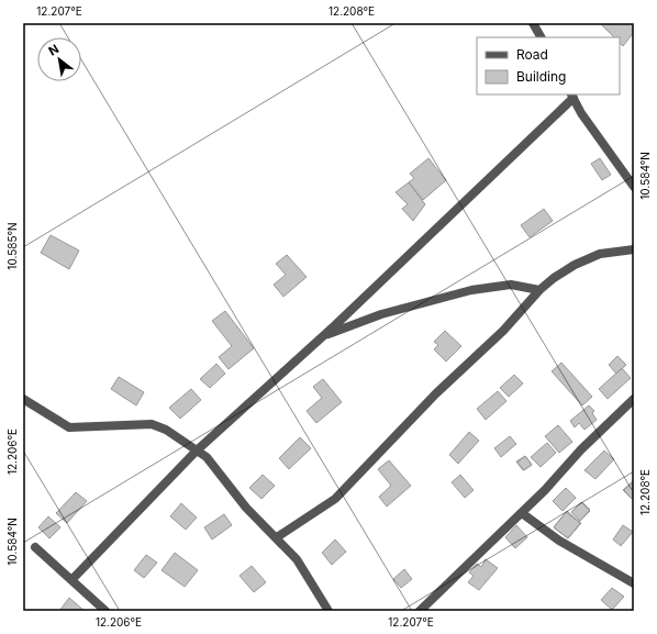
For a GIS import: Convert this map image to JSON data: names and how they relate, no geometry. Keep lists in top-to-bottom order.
{
  "legend": ["Road", "Building"],
  "north": "top left",
  "coordinates": [
    "12.207°E",
    "12.208°E",
    "10.584°N",
    "10.585°N",
    "12.206°E"
  ]
}
